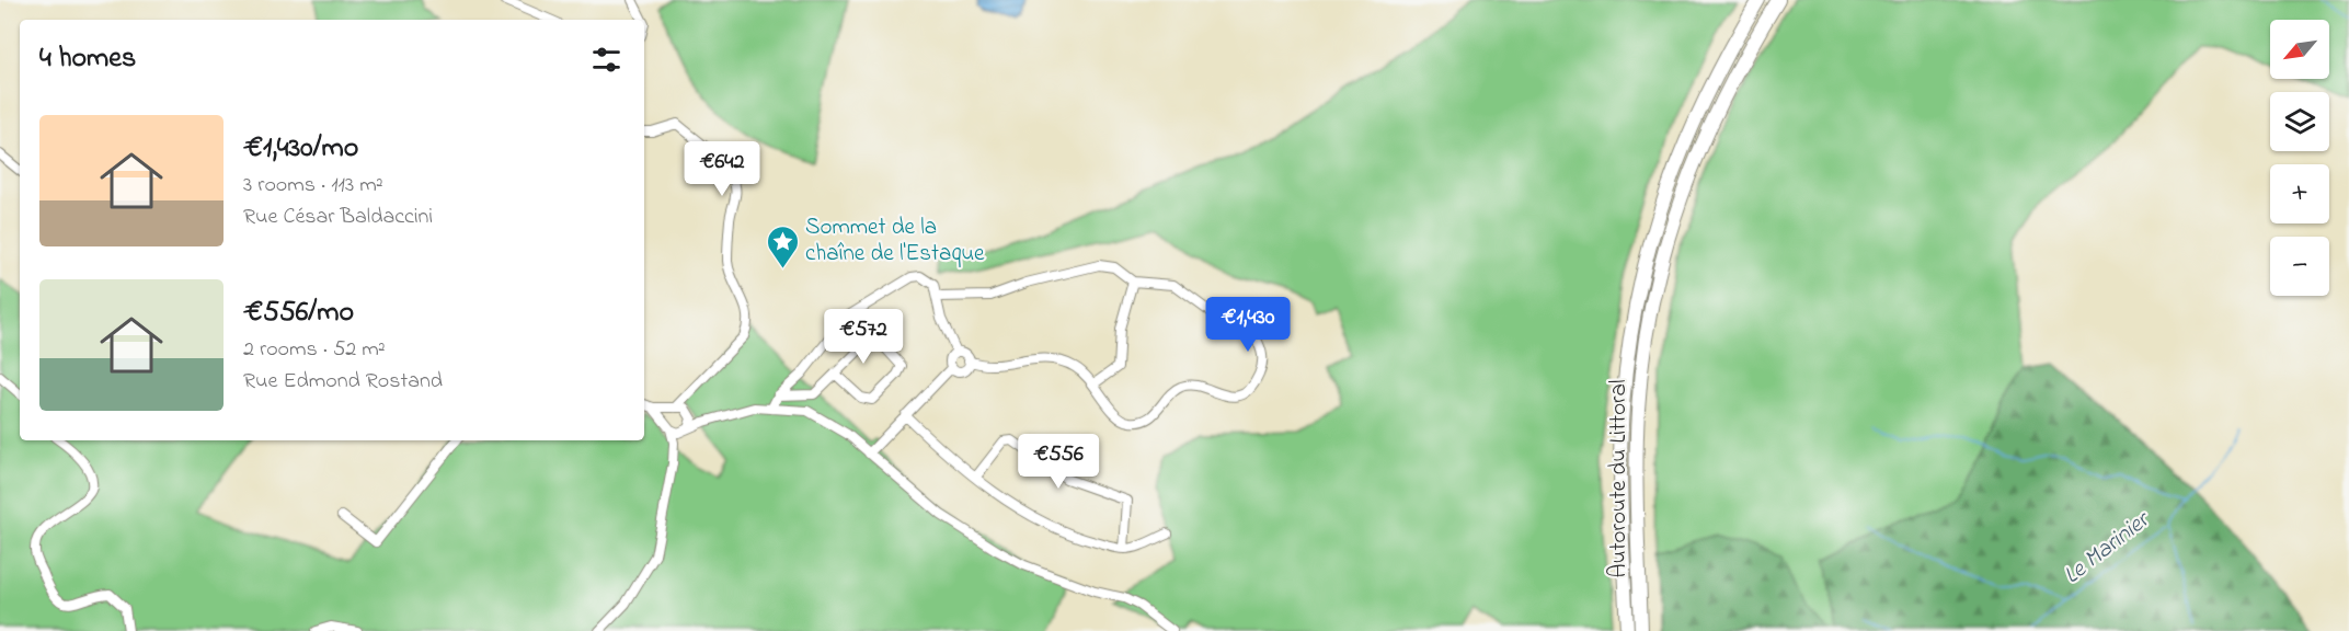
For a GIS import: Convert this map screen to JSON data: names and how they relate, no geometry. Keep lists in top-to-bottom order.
{
  "streets": {
    "highway": ["Autoroute du Littoral"]
  },
  "water": ["Le Marinier"],
  "places": {
    "place": ["Sommet de la chaîne de l'Estaque"]
  },
  "north": "bottom left",
  "page": {
    "map_buttons": ["+", "−"],
    "heading": "4 homes",
    "list": [
      {
        "name": "€1,430/mo",
        "note": "3 rooms · 113 m² · Rue César Baldaccini"
      },
      {
        "name": "€556/mo",
        "note": "2 rooms · 52 m² · Rue Edmond Rostand"
      }
    ],
    "price": [
      "€642",
      "€1,430",
      "€572",
      "€556"
    ]
  }
}
